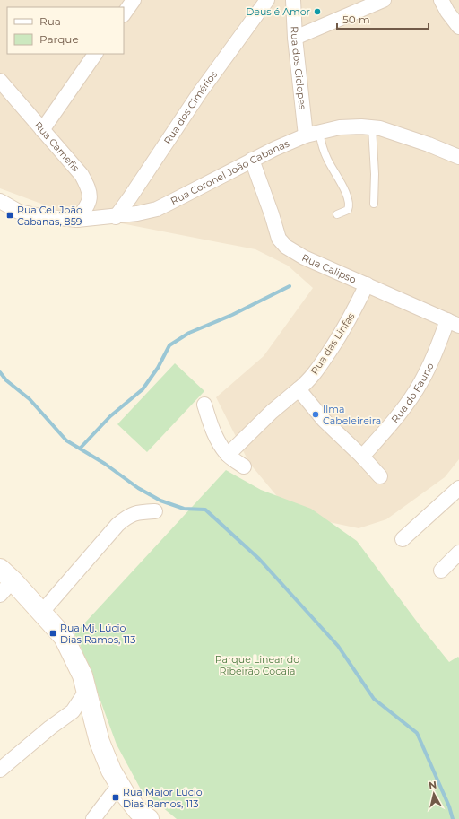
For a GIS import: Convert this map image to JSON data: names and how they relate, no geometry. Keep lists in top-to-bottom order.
{
  "streets": {
    "street": [
      "Rua dos Ciclopes",
      "Rua dos Cimérios",
      "Rua Camefis",
      "Rua Coronel João Cabanas",
      "Rua Calipso",
      "Rua das Linfas",
      "Rua do Fauno"
    ]
  },
  "crossings": [
    ["Rua dos Ciclopes", "Rua Coronel João Cabanas"],
    ["Rua dos Cimérios", "Rua Coronel João Cabanas"],
    ["Rua Camefis", "Rua Coronel João Cabanas"],
    ["Rua Coronel João Cabanas", "Rua Calipso"],
    ["Rua Calipso", "Rua das Linfas"],
    ["Rua Calipso", "Rua do Fauno"]
  ],
  "parks": ["Parque Linear do Ribeirão Cocaia"],
  "places": {
    "other": ["Deus é Amor", "Ilma Cabeleireira"],
    "transit": ["Rua Cel. João Cabanas, 859", "Rua Mj. Lúcio Dias Ramos, 113", "Rua Major Lúcio Dias Ramos, 113"]
  },
  "legend": ["Rua", "Parque"],
  "scale_bar": "50 m",
  "north": "top"
}
